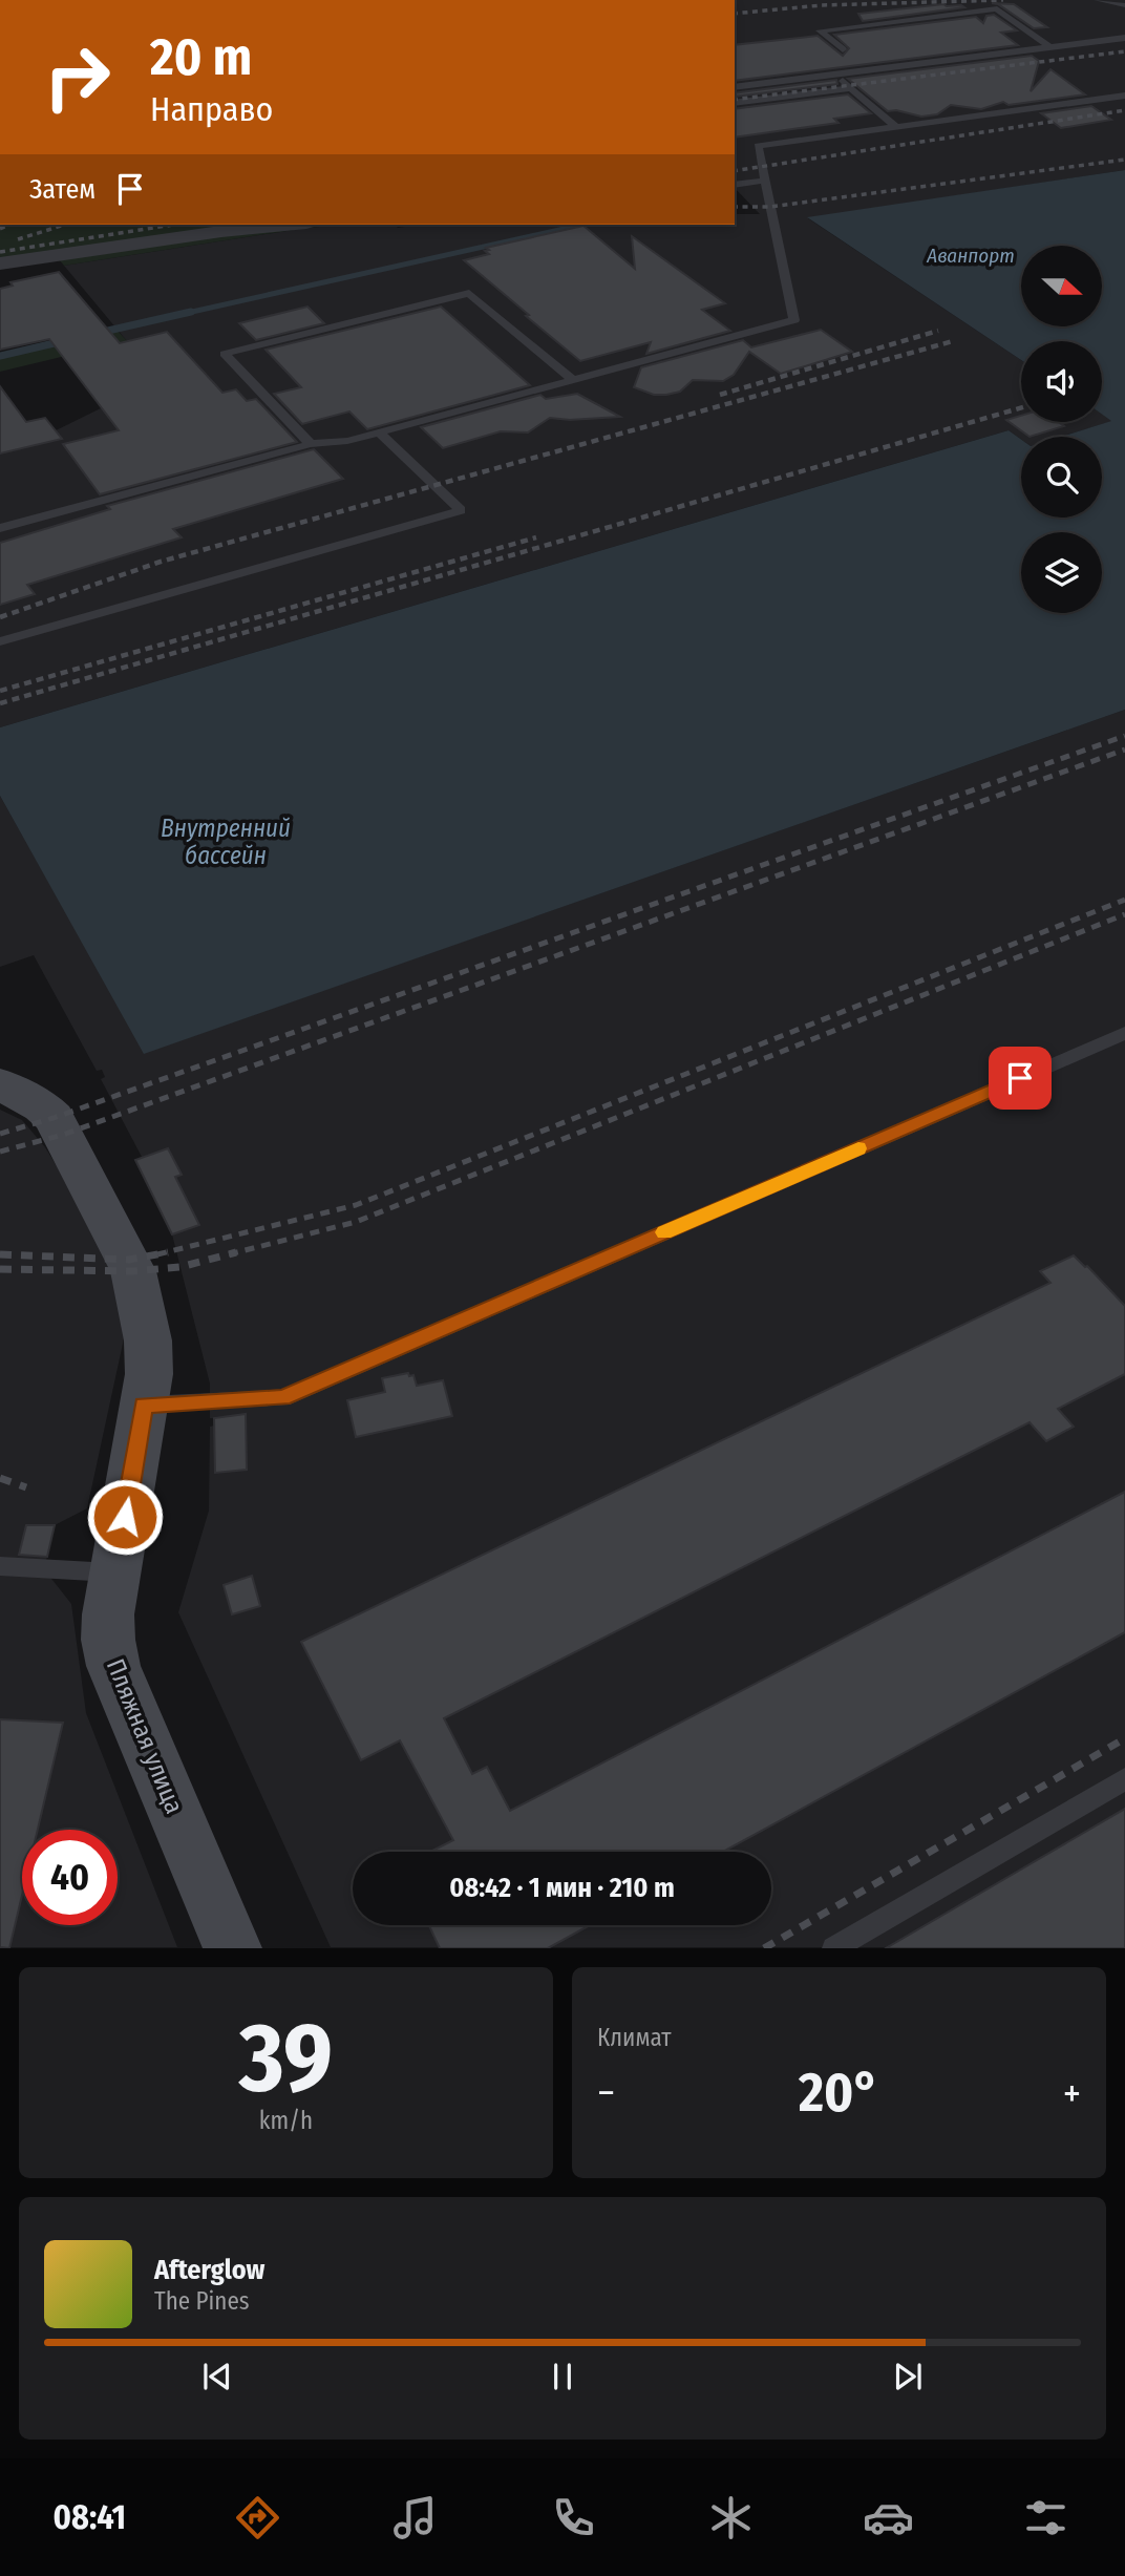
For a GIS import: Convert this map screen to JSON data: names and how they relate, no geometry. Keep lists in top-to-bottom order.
{
  "streets": {
    "street": ["Пляжная улица"]
  },
  "water": ["Аванпорт", "Внутренний бассейн"],
  "north": "right",
  "page": {
    "turn": ["20 m", "Направо"],
    "then": "Затем",
    "limit": "40",
    "trip": "08:42 · 1 мин · 210 m",
    "tile": [
      ["39", "km/h"],
      "Климат"
    ],
    "heat": ["−", "20°", "+"],
    "song": ["Afterglow", "The Pines"],
    "tabs": "08:41"
  }
}
